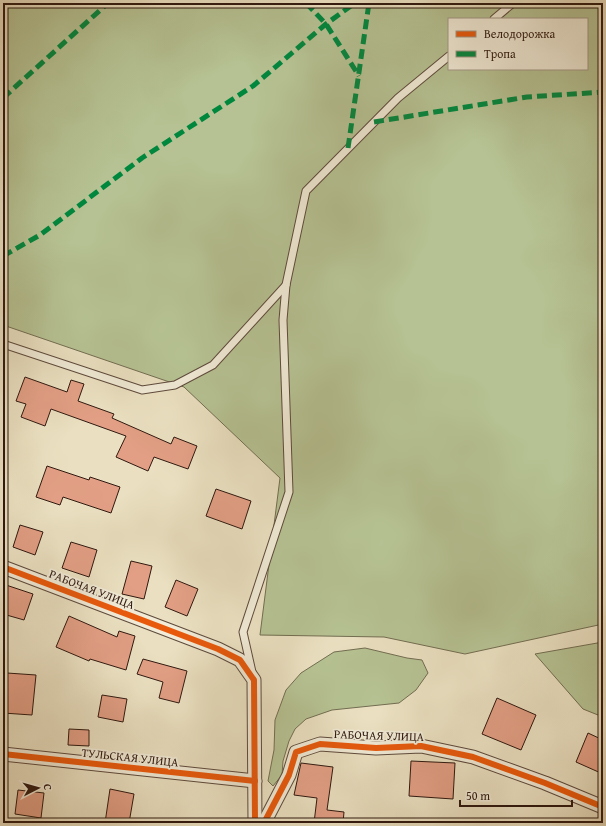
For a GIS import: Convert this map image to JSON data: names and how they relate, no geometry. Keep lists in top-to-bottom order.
{
  "streets": {
    "street": ["РАБОЧАЯ УЛИЦА", "ТУЛЬСКАЯ УЛИЦА"]
  },
  "legend": ["Велодорожка", "Тропа"],
  "scale_bar": "50 m",
  "north": "right"
}
